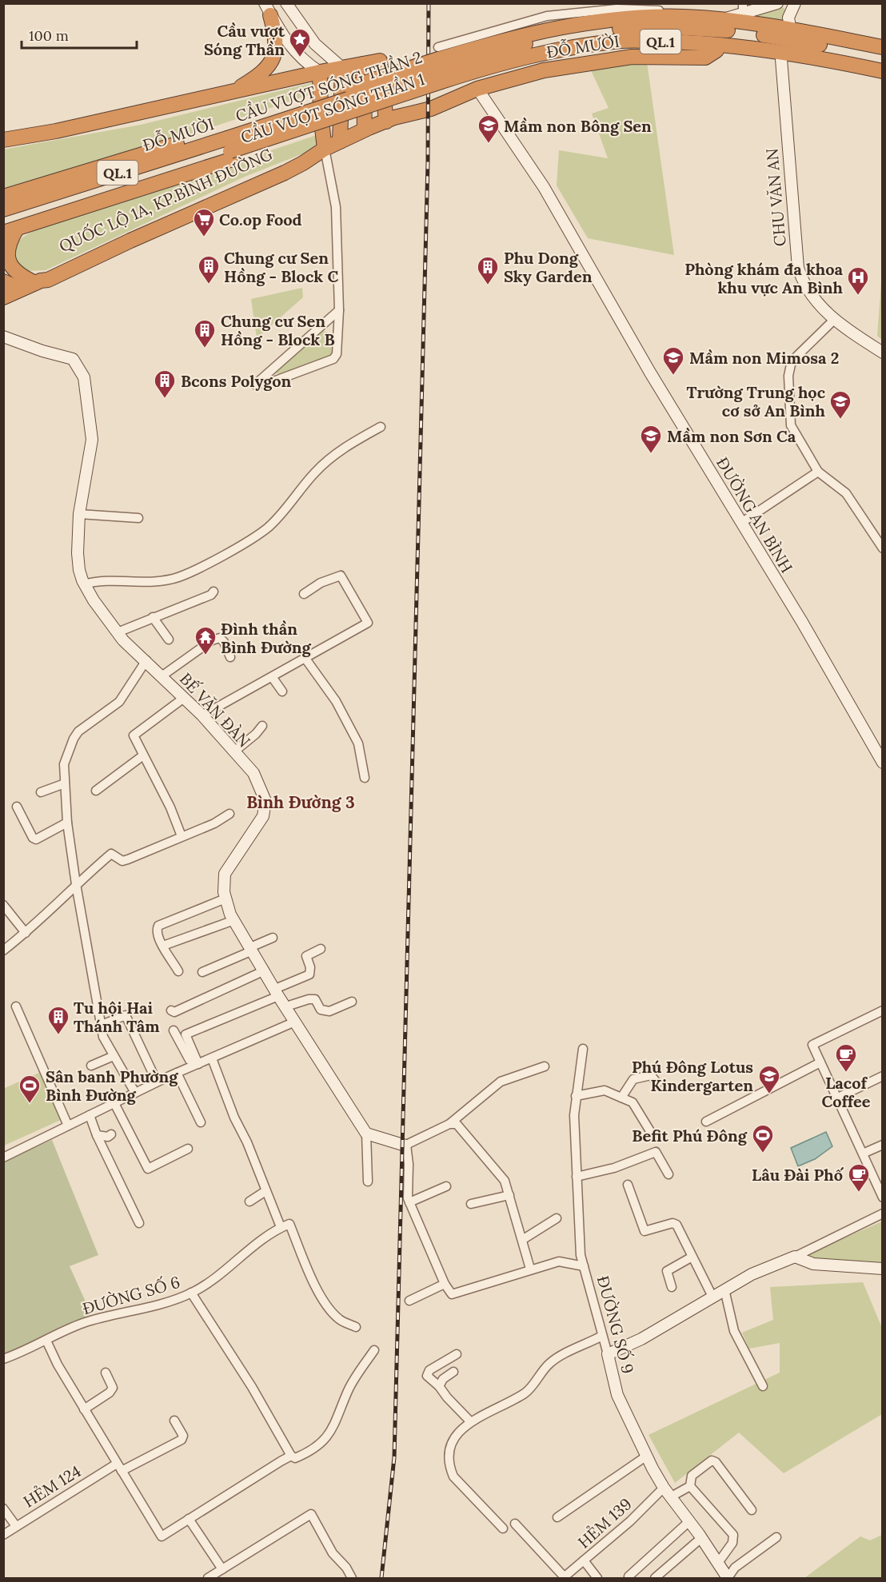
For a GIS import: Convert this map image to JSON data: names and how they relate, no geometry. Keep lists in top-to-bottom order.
{
  "streets": {
    "highway": [
      "QL.1",
      "ĐỖ MƯỜI",
      "CẦU VƯỢT SÓNG THẦN 2",
      "CẦU VƯỢT SÓNG THẦN 1"
    ],
    "street": [
      "CHU VĂN AN",
      "ĐƯỜNG AN BÌNH",
      "BẾ VĂN ĐÀN",
      "ĐƯỜNG SỐ 6",
      "ĐƯỜNG SỐ 9",
      "HẺM 124",
      "HẺM 139"
    ]
  },
  "crossings": [
    ["QL.1", "ĐỖ MƯỜI"],
    ["QL.1", "CHU VĂN AN"],
    ["ĐỖ MƯỜI", "CẦU VƯỢT SÓNG THẦN 2"],
    ["ĐỖ MƯỜI", "CẦU VƯỢT SÓNG THẦN 1"],
    ["ĐỖ MƯỜI", "CHU VĂN AN"],
    ["ĐỖ MƯỜI", "ĐƯỜNG AN BÌNH"],
    ["CẦU VƯỢT SÓNG THẦN 2", "CẦU VƯỢT SÓNG THẦN 1"],
    ["ĐƯỜNG SỐ 9", "HẺM 139"]
  ],
  "districts": ["Bình Đường 3"],
  "places": {
    "place": ["Cầu vượt Sóng Thần"],
    "school or university": [
      "Mầm non Bông Sen",
      "Mầm non Mimosa 2",
      "Trường Trung học cơ sở An Bình",
      "Mầm non Sơn Ca",
      "Phú Đông Lotus Kindergarten"
    ],
    "supermarket": ["Co.op Food"],
    "building": [
      "Chung cư Sen Hồng - Block C",
      "Phu Dong Sky Garden",
      "Chung cư Sen Hồng - Block B",
      "Bcons Polygon",
      "Tu hội Hai Thánh Tâm"
    ],
    "hospital": ["Phòng khám đa khoa khu vực An Bình"],
    "temple": ["Đình thần Bình Đường"],
    "cafe": ["Lacof Coffee", "Lâu Đài Phố"],
    "sports": ["Sân banh Phường Bình Đường", "Befit Phú Đông"]
  },
  "scale_bar": "100 m"
}
